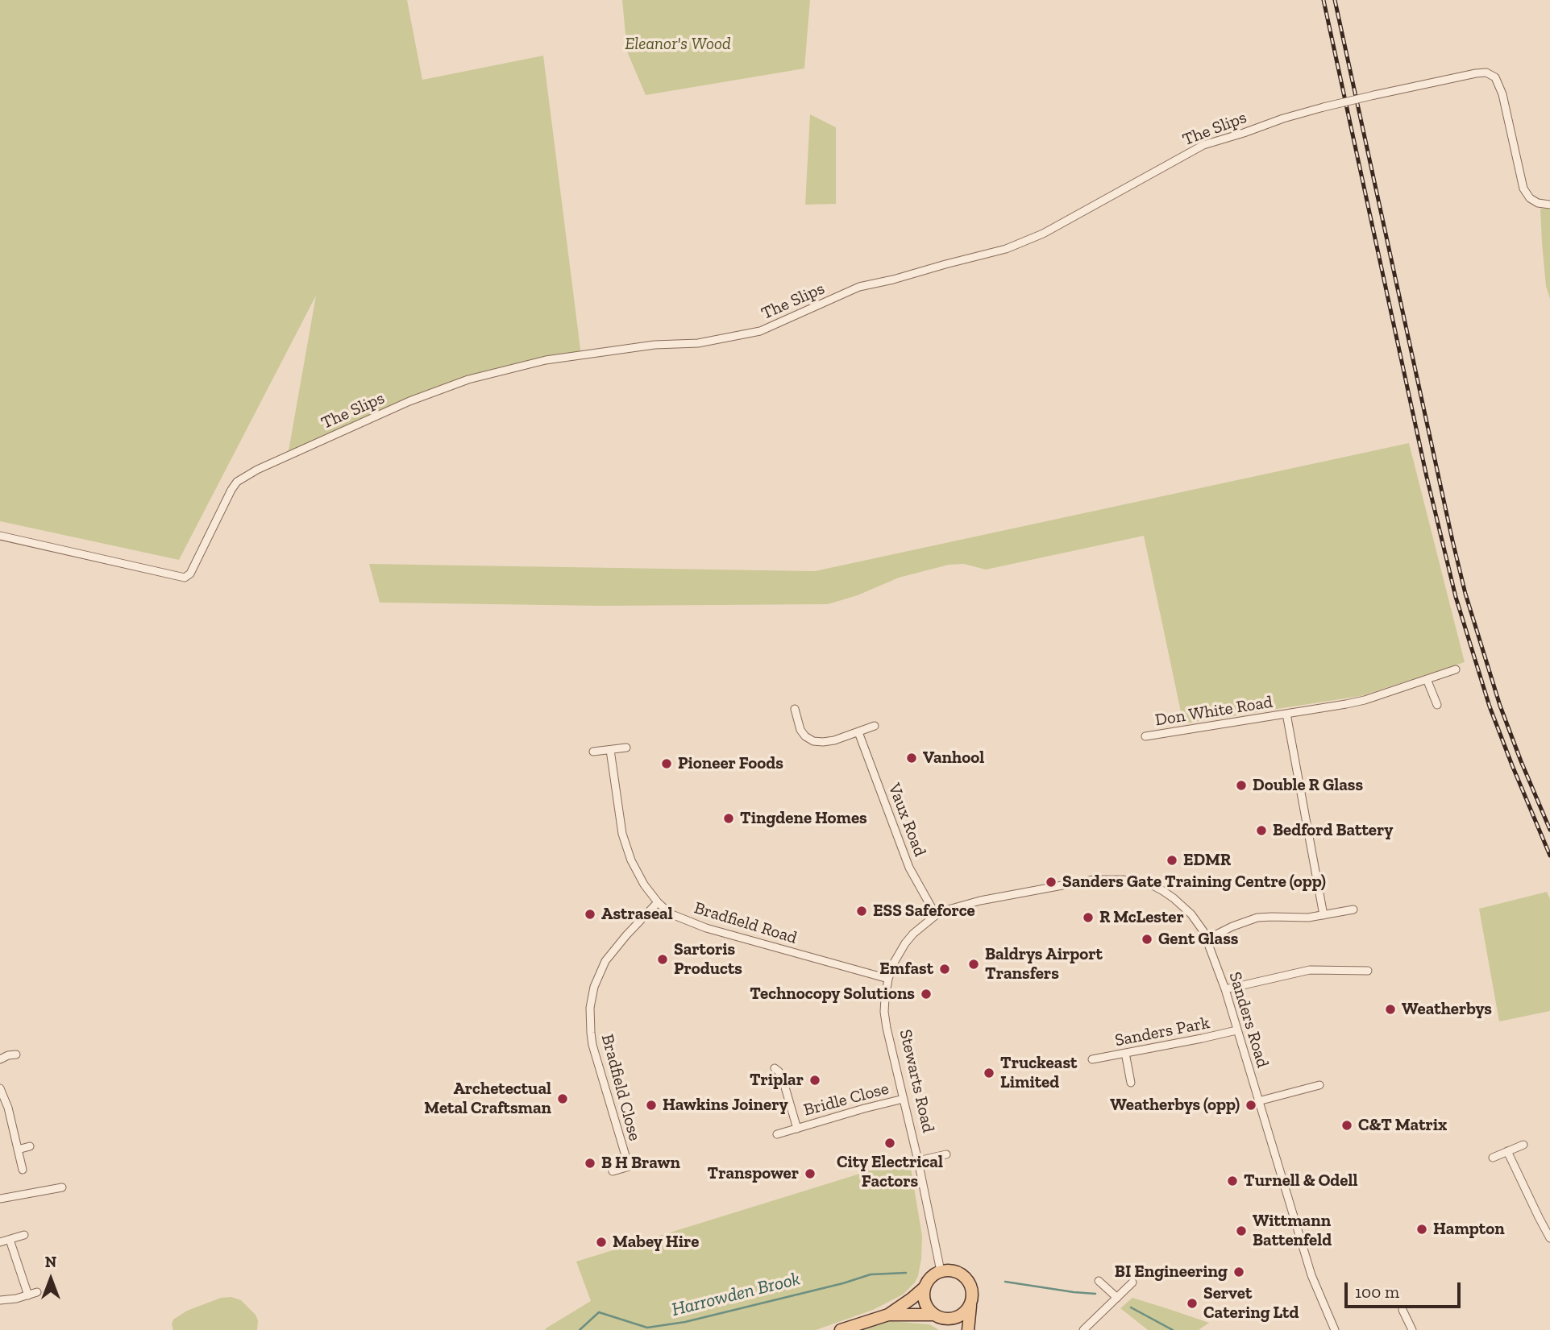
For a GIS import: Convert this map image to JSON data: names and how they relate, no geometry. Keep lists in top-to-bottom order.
{
  "streets": {
    "street": [
      "The Slips",
      "Don White Road",
      "Vaux Road",
      "Bradfield Road",
      "Sanders Road",
      "Sanders Park",
      "Stewarts Road",
      "Bradfield Close",
      "Bridle Close"
    ]
  },
  "crossings": [
    ["Vaux Road", "Sanders Road"],
    ["Vaux Road", "Stewarts Road"],
    ["Bradfield Road", "Stewarts Road"],
    ["Bradfield Road", "Bradfield Close"],
    ["Sanders Road", "Sanders Park"],
    ["Sanders Road", "Stewarts Road"],
    ["Stewarts Road", "Bridle Close"]
  ],
  "water": ["Harrowden Brook"],
  "parks": ["Eleanor's Wood"],
  "places": [
    "Vanhool",
    "Pioneer Foods",
    "Double R Glass",
    "Tingdene Homes",
    "Bedford Battery",
    "EDMR",
    "Sanders Gate Training Centre (opp)",
    "ESS Safeforce",
    "Astraseal",
    "R McLester",
    "Gent Glass",
    "Sartoris Products",
    "Baldrys Airport Transfers",
    "Emfast",
    "Technocopy Solutions",
    "Weatherbys",
    "Truckeast Limited",
    "Triplar",
    "Archetectual Metal Craftsman",
    "Hawkins Joinery",
    "Weatherbys (opp)",
    "C&T Matrix",
    "City Electrical Factors",
    "B H Brawn",
    "Transpower",
    "Turnell & Odell",
    "Hampton",
    "Wittmann Battenfeld",
    "Mabey Hire",
    "BI Engineering",
    "Servet Catering Ltd"
  ],
  "scale_bar": "100 m",
  "north": "top"
}
